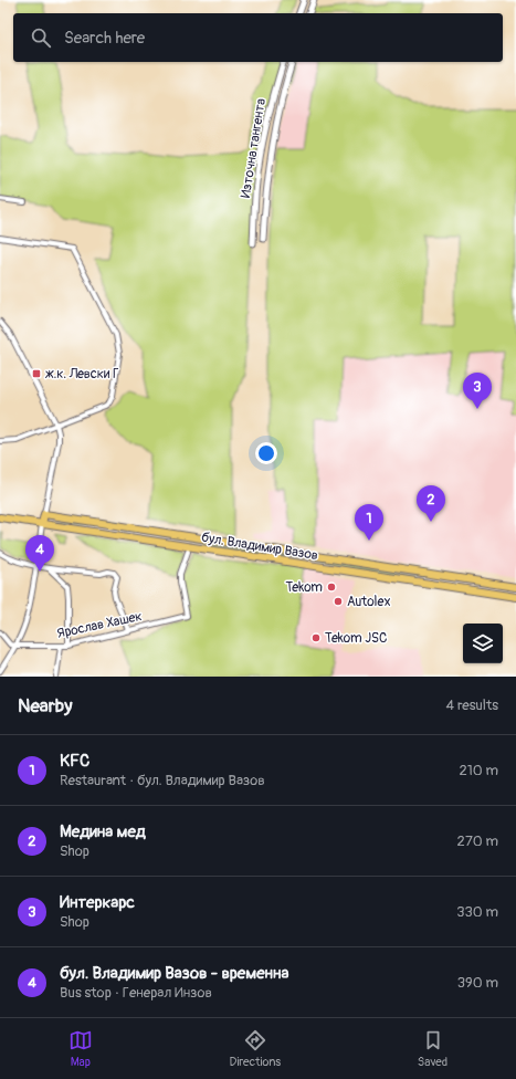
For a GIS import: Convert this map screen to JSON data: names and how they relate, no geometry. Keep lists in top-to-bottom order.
{
  "streets": {
    "main road": ["бул. Владимир Вазов"],
    "street": ["Източна тангента", "Ярослав Хашек"]
  },
  "places": {
    "transit": ["ж.к. Левски Г"],
    "other": ["Tekom", "Autolex", "Tekom JSC"]
  },
  "page": {
    "search": "Search here",
    "pins": [
      "3",
      "2",
      "1",
      "4"
    ],
    "heading": ["Nearby", "4 results"],
    "list": [
      {
        "mark": "1",
        "name": "KFC",
        "note": "Restaurant · бул. Владимир Вазов",
        "value": "210 m"
      },
      {
        "mark": "2",
        "name": "Медина мед",
        "note": "Shop",
        "value": "270 m"
      },
      {
        "mark": "3",
        "name": "Интеркарс",
        "note": "Shop",
        "value": "330 m"
      },
      {
        "mark": "4",
        "name": "бул. Владимир Вазов - временна",
        "note": "Bus stop · Генерал Инзов",
        "value": "390 m"
      }
    ],
    "nav": ["Map", "Directions", "Saved"]
  }
}
